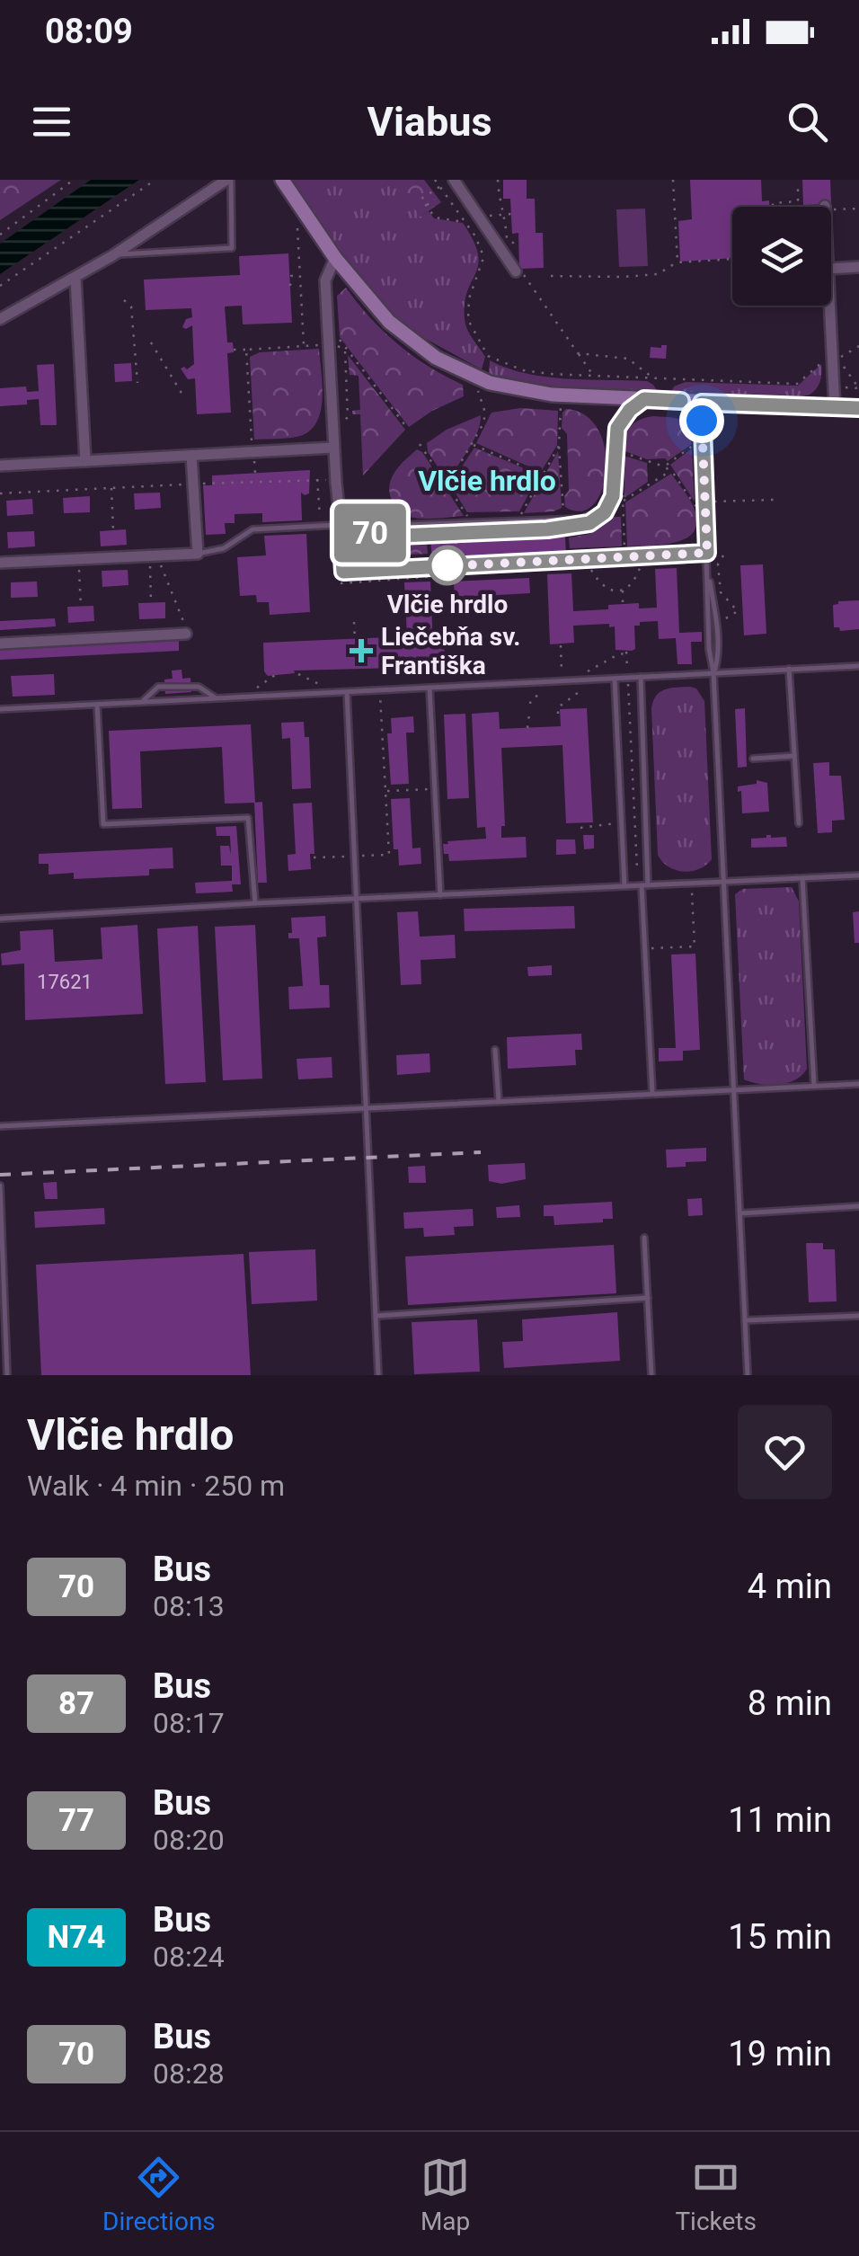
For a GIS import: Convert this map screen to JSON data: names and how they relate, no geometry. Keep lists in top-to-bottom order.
{
  "districts": ["Vlčie hrdlo"],
  "places": {
    "other": ["Vlčie hrdlo"],
    "health": ["Liečebňa sv. Františka"]
  },
  "lines": ["bus line 70"],
  "house_numbers": ["17621"],
  "page": {
    "status": "08:09",
    "header": "Viabus",
    "on_map": "70",
    "heading": ["Vlčie hrdlo", "Walk · 4 min · 250 m"],
    "list": [
      {
        "mark": "70",
        "name": "Bus",
        "note": "08:13",
        "value": "4 min"
      },
      {
        "mark": "87",
        "name": "Bus",
        "note": "08:17",
        "value": "8 min"
      },
      {
        "mark": "77",
        "name": "Bus",
        "note": "08:20",
        "value": "11 min"
      },
      {
        "mark": "N74",
        "name": "Bus",
        "note": "08:24",
        "value": "15 min"
      },
      {
        "mark": "70",
        "name": "Bus",
        "note": "08:28",
        "value": "19 min"
      }
    ],
    "tabs": ["Directions", "Map", "Tickets"]
  }
}
